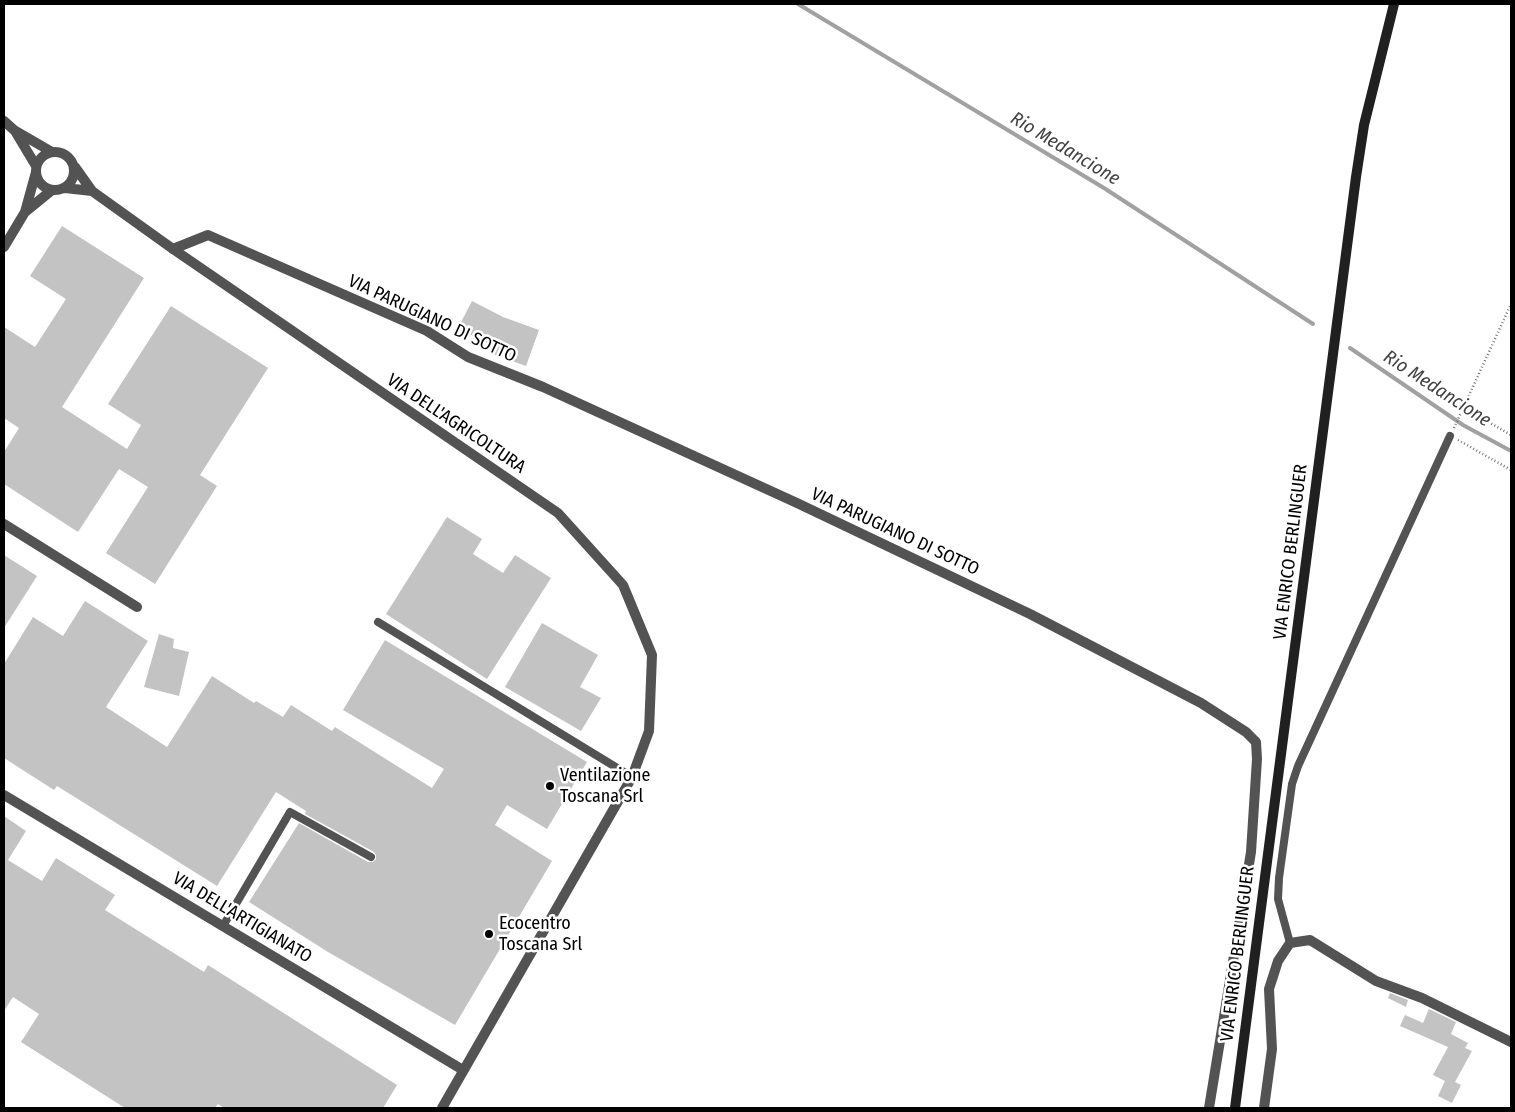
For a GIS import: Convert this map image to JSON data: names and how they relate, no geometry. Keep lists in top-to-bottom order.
{
  "streets": {
    "main road": ["VIA ENRICO BERLINGUER"],
    "street": ["VIA PARUGIANO DI SOTTO", "VIA DELL'AGRICOLTURA", "VIA DELL'ARTIGIANATO"]
  },
  "crossings": [
    ["VIA PARUGIANO DI SOTTO", "VIA DELL'AGRICOLTURA"],
    ["VIA DELL'AGRICOLTURA", "VIA DELL'ARTIGIANATO"]
  ],
  "water": ["Rio Medancione"],
  "places": ["Ventilazione Toscana Srl", "Ecocentro Toscana Srl"]
}
